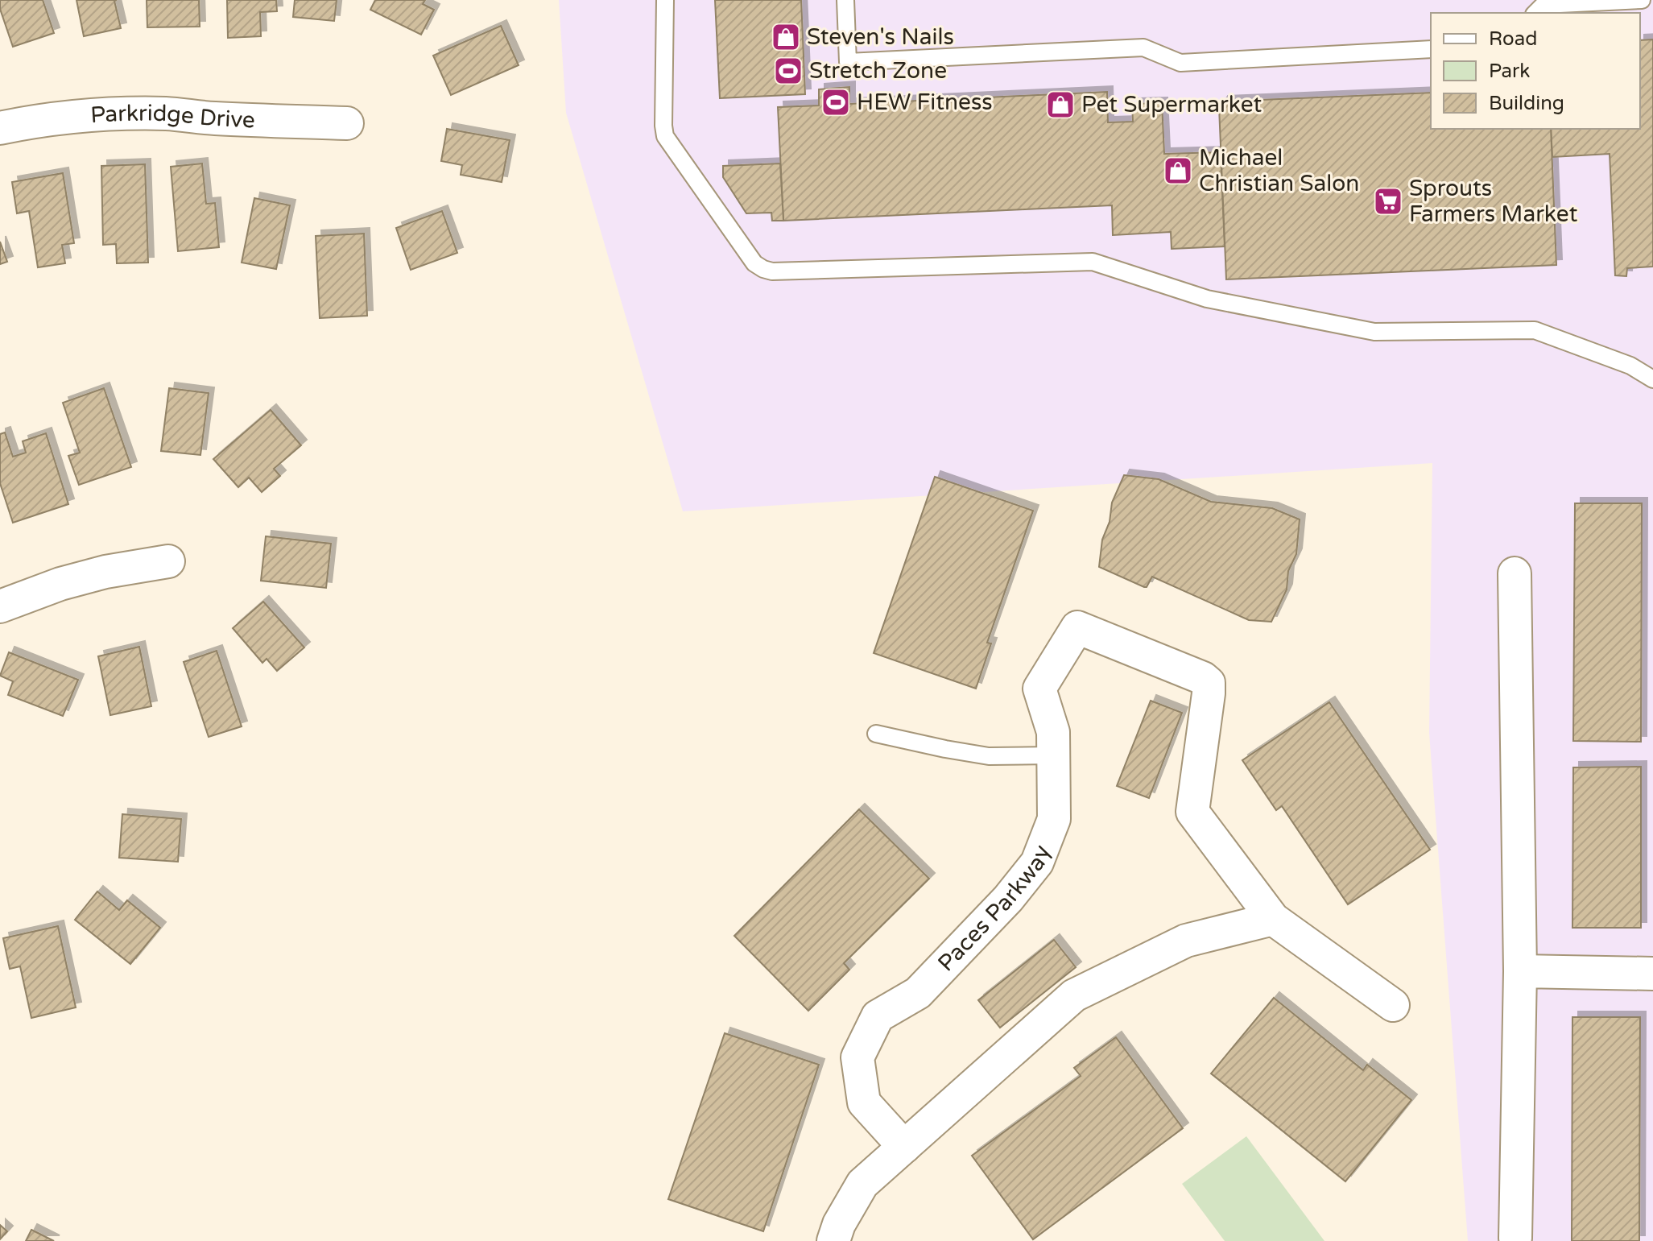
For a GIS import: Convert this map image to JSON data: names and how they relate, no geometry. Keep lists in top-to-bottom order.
{
  "streets": {
    "street": ["Parkridge Drive", "Paces Parkway"]
  },
  "places": {
    "shop": ["Steven's Nails", "Pet Supermarket", "Michael Christian Salon"],
    "sports": ["Stretch Zone", "HEW Fitness"],
    "supermarket": ["Sprouts Farmers Market"]
  },
  "legend": ["Road", "Park", "Building"]
}
